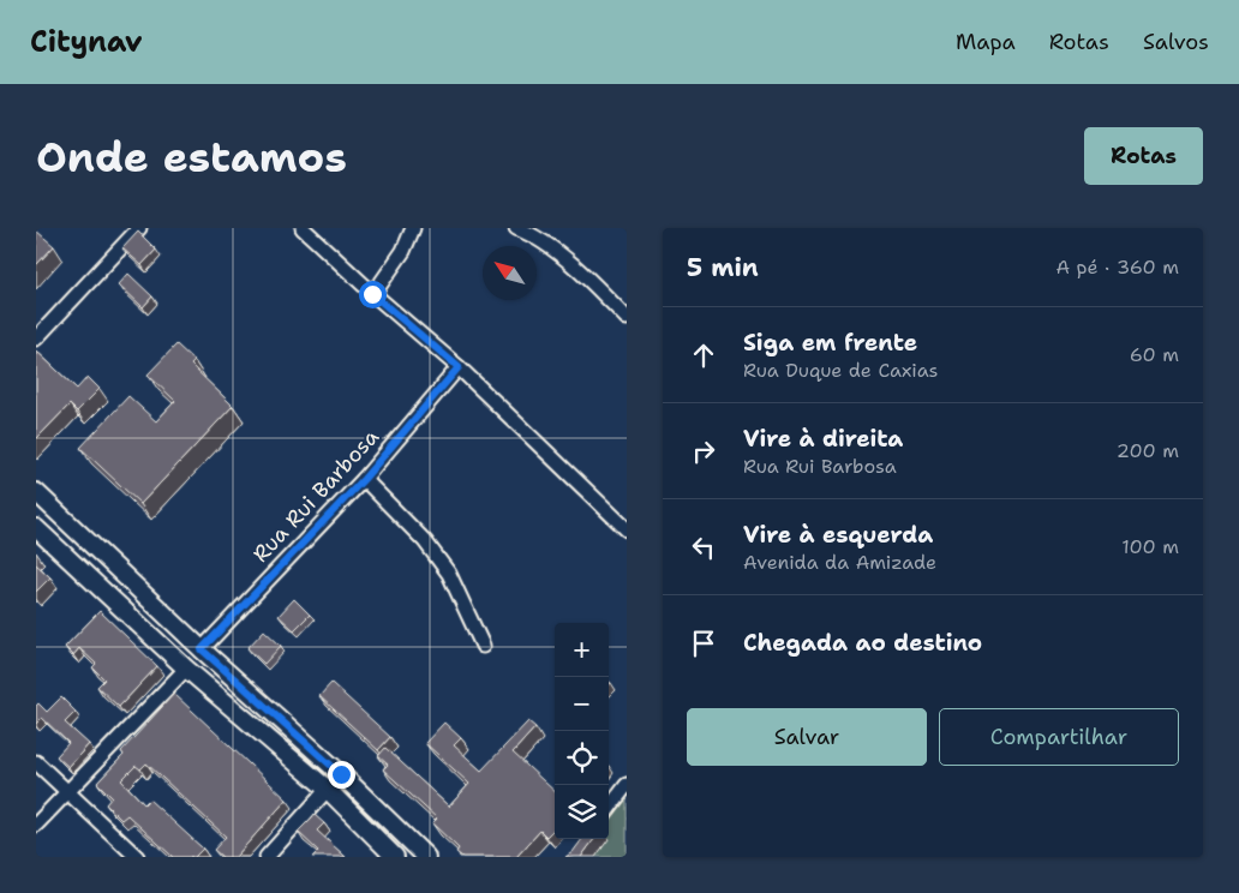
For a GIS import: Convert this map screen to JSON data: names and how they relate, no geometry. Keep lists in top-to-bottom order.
{
  "streets": {
    "street": ["Rua Rui Barbosa"]
  },
  "north": "top left",
  "page": {
    "header": "Citynav",
    "nav": ["Mapa", "Rotas", "Salvos"],
    "buttons": [
      "Rotas",
      ["Salvar", "Compartilhar"]
    ],
    "title": "Onde estamos",
    "heading": ["5 min", "A pé · 360 m"],
    "list": [
      ["Siga em frente", "Rua Duque de Caxias", "60 m"],
      ["Vire à direita", "Rua Rui Barbosa", "200 m"],
      ["Vire à esquerda", "Avenida da Amizade", "100 m"],
      "Chegada ao destino"
    ],
    "map_buttons": ["+", "−"]
  }
}
